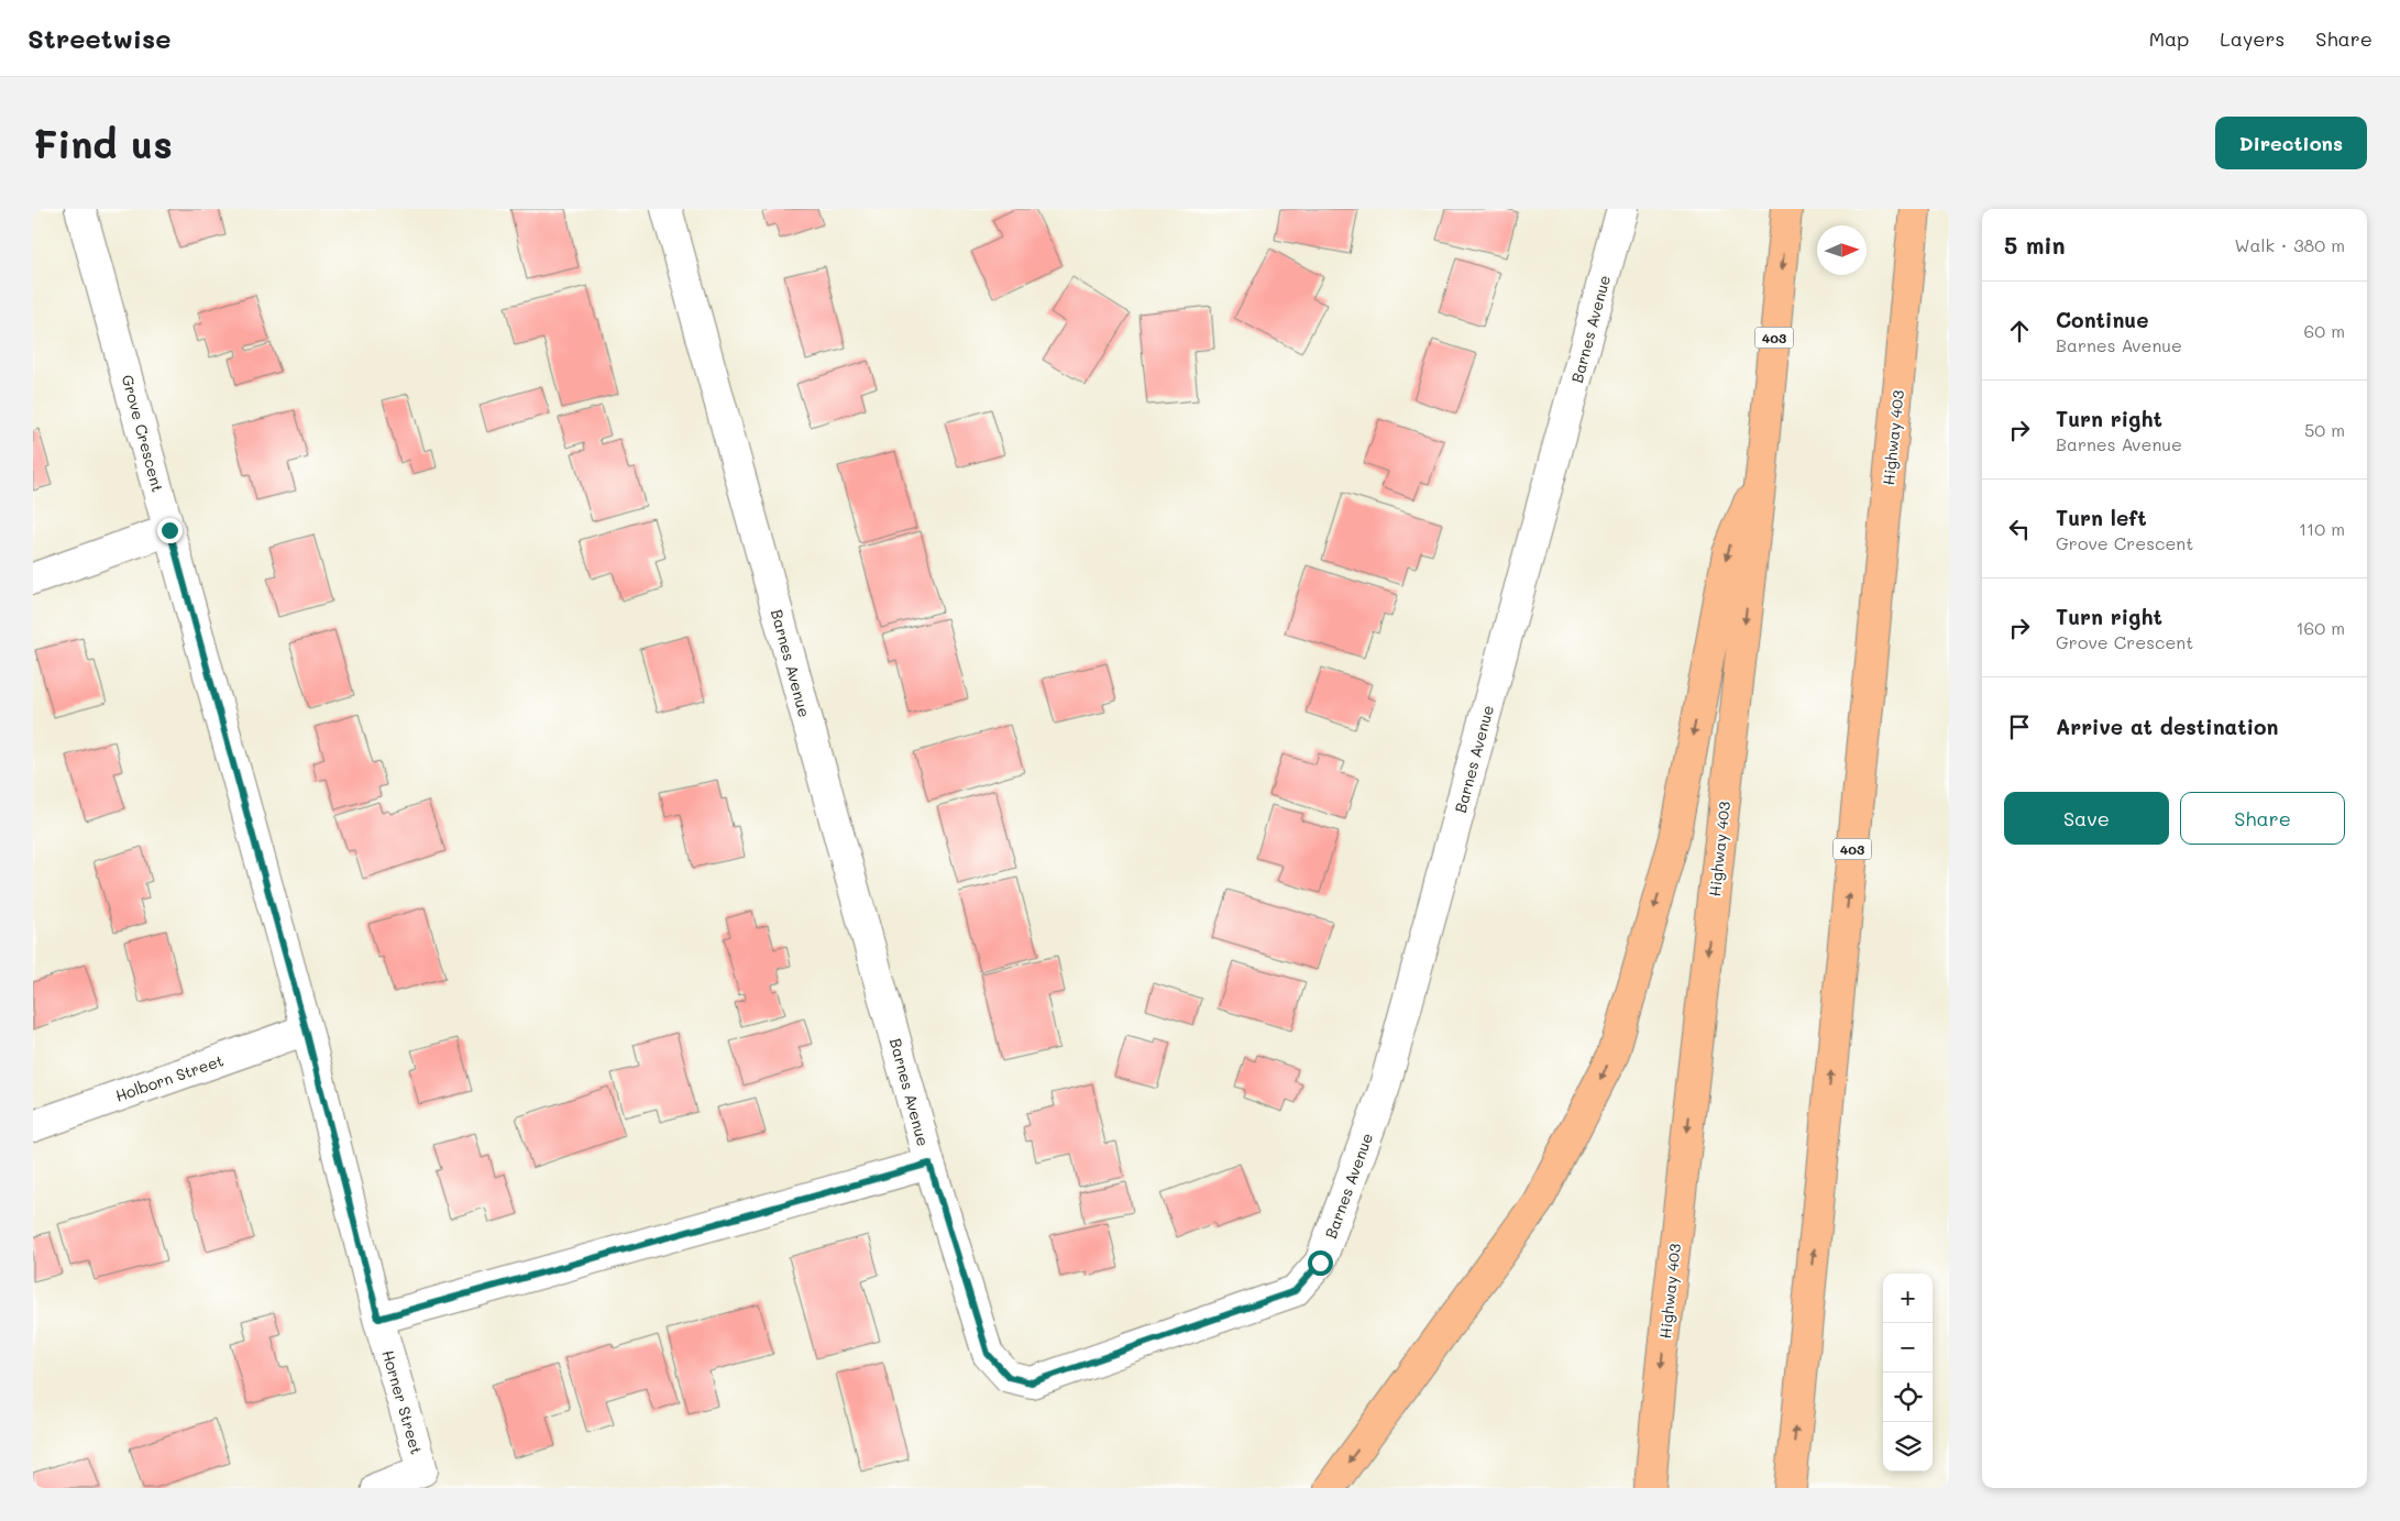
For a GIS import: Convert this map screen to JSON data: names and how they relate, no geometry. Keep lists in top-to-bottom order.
{
  "streets": {
    "highway": ["403", "Highway 403"],
    "street": [
      "Barnes Avenue",
      "Grove Crescent",
      "Holborn Street",
      "Horner Street"
    ]
  },
  "crossings": [
    ["Grove Crescent", "Holborn Street"],
    ["Grove Crescent", "Horner Street"]
  ],
  "north": "right",
  "page": {
    "header": "Streetwise",
    "nav": ["Map", "Layers", "Share"],
    "buttons": [
      "Directions",
      ["Save", "Share"]
    ],
    "title": "Find us",
    "heading": ["5 min", "Walk · 380 m"],
    "list": [
      ["Continue", "Barnes Avenue", "60 m"],
      ["Turn right", "Barnes Avenue", "50 m"],
      ["Turn left", "Grove Crescent", "110 m"],
      ["Turn right", "Grove Crescent", "160 m"],
      "Arrive at destination"
    ],
    "map_buttons": ["+", "−"]
  }
}
